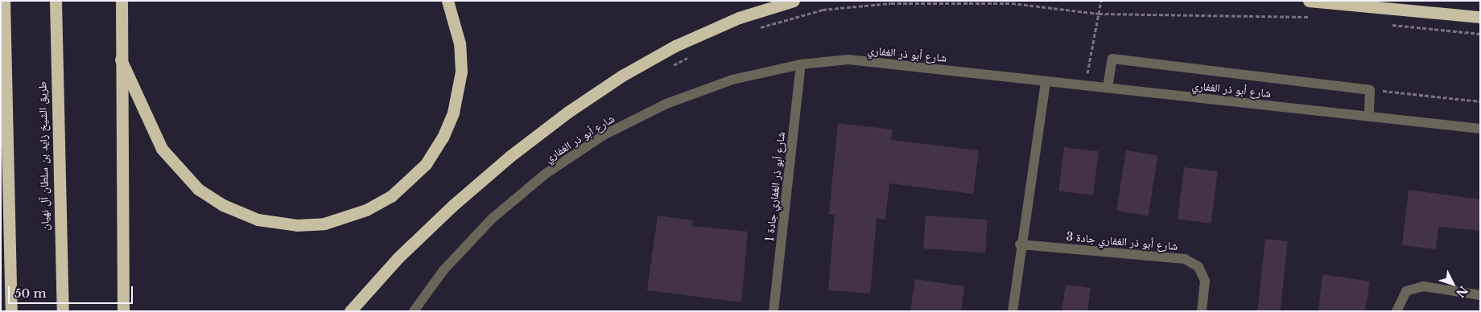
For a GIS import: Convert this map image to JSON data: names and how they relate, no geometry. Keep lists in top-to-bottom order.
{
  "streets": {
    "highway": ["طريق الشيخ زايد بن سلطان آل نهيان"],
    "street": ["شارع أبو ذر الغفاري", "شارع أبو ذر الغفاري جادة 1", "شارع أبو ذر الغفاري جادة 3"]
  },
  "crossings": [
    ["شارع أبو ذر الغفاري", "شارع أبو ذر الغفاري جادة 1"]
  ],
  "scale_bar": "50 m",
  "north": "bottom right"
}
